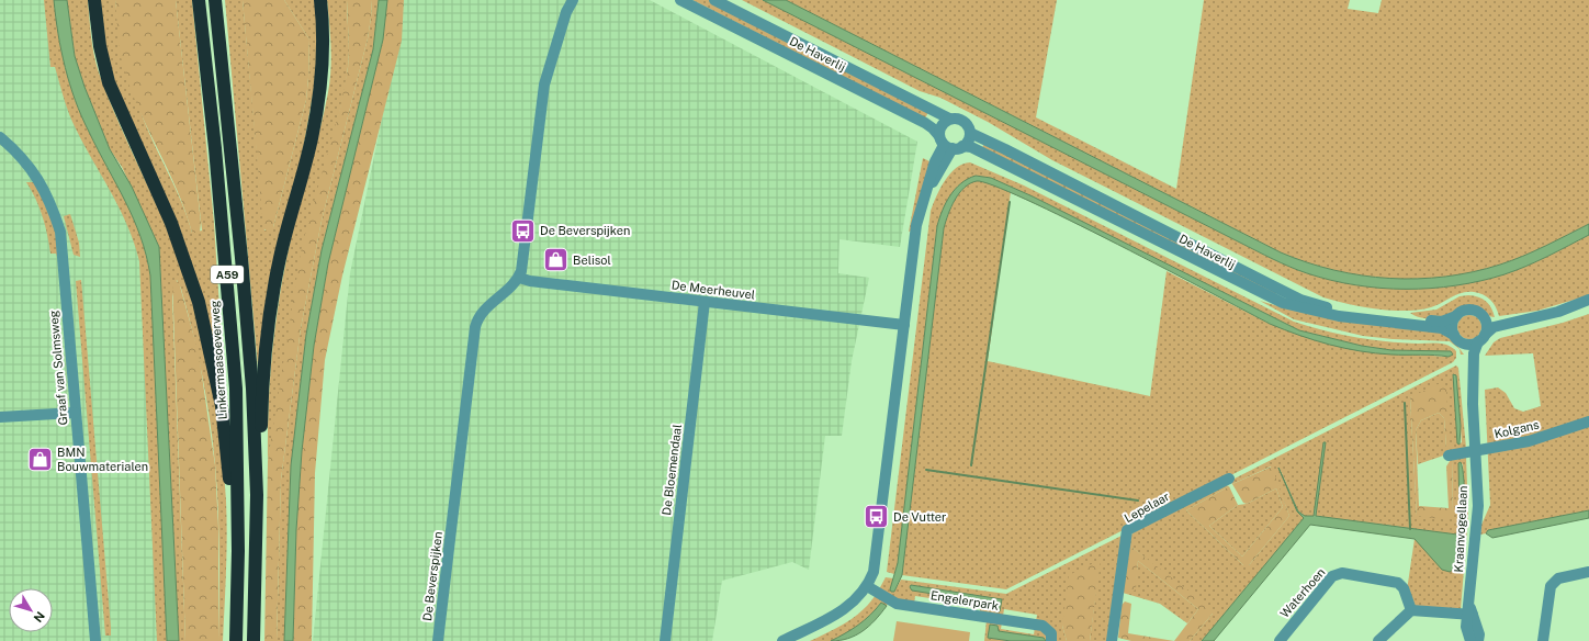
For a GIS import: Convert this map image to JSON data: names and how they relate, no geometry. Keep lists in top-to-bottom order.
{
  "streets": {
    "highway": ["A59", "Linkermaasoeverweg"],
    "street": [
      "De Haverlij",
      "De Meerheuvel",
      "Graaf van Solmsweg",
      "Kolgans",
      "De Bloemendaal",
      "Lepelaar",
      "Kraanvogellaan",
      "De Beverspijken",
      "Waterhoen",
      "Engelerpark"
    ]
  },
  "crossings": [
    ["De Haverlij", "Kraanvogellaan"],
    ["A59", "Linkermaasoeverweg"],
    ["De Meerheuvel", "De Bloemendaal"],
    ["De Meerheuvel", "De Beverspijken"],
    ["Kolgans", "Kraanvogellaan"]
  ],
  "places": {
    "bus stop": ["De Beverspijken", "De Vutter"],
    "shop": ["Belisol", "BMN Bouwmaterialen"]
  },
  "north": "bottom right"
}
